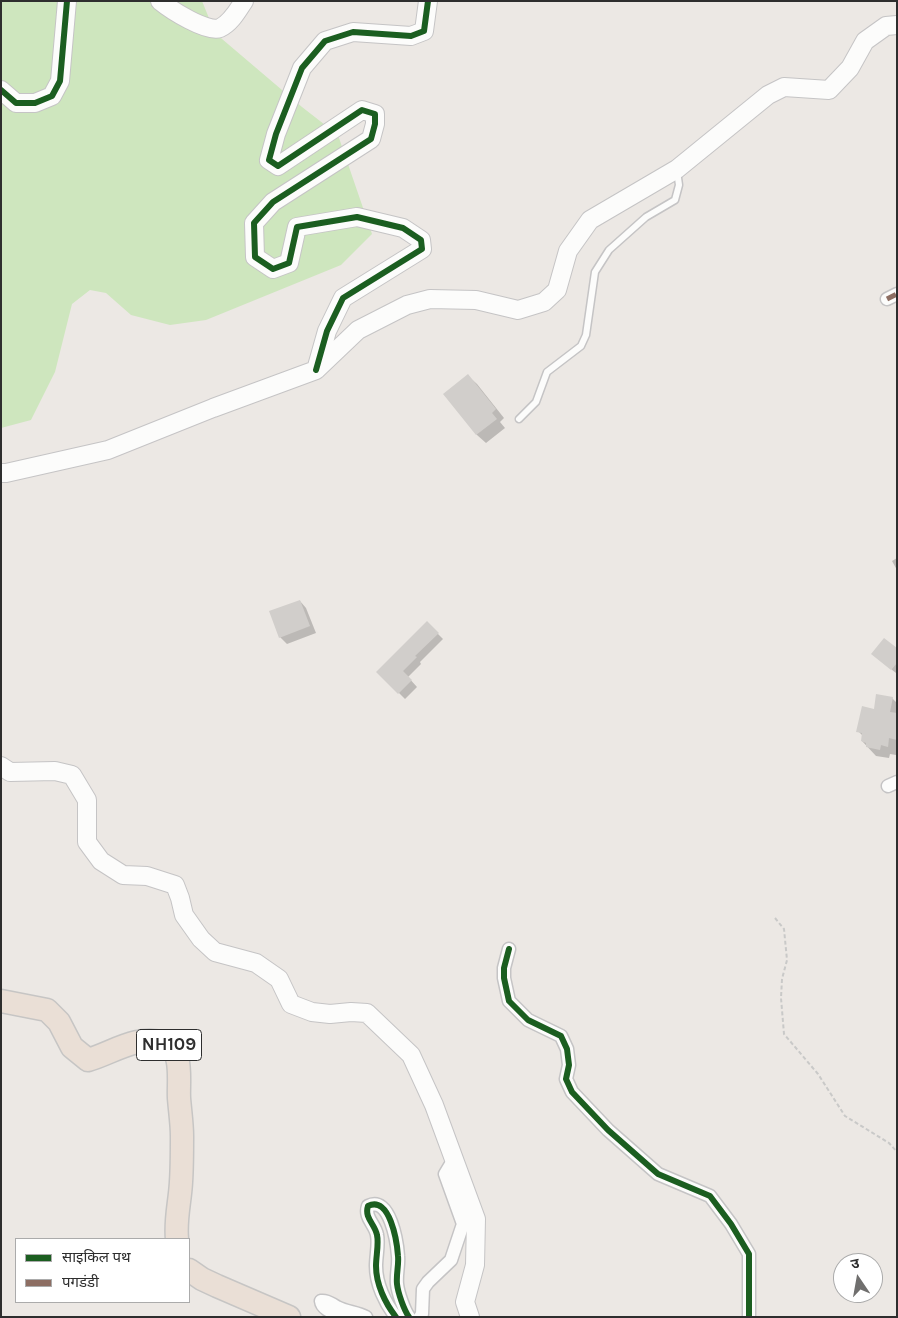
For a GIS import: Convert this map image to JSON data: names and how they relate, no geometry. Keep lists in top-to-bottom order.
{
  "streets": {
    "highway": ["NH109"]
  },
  "legend": ["साइकिल पथ", "पगडंडी"],
  "north": "top"
}
